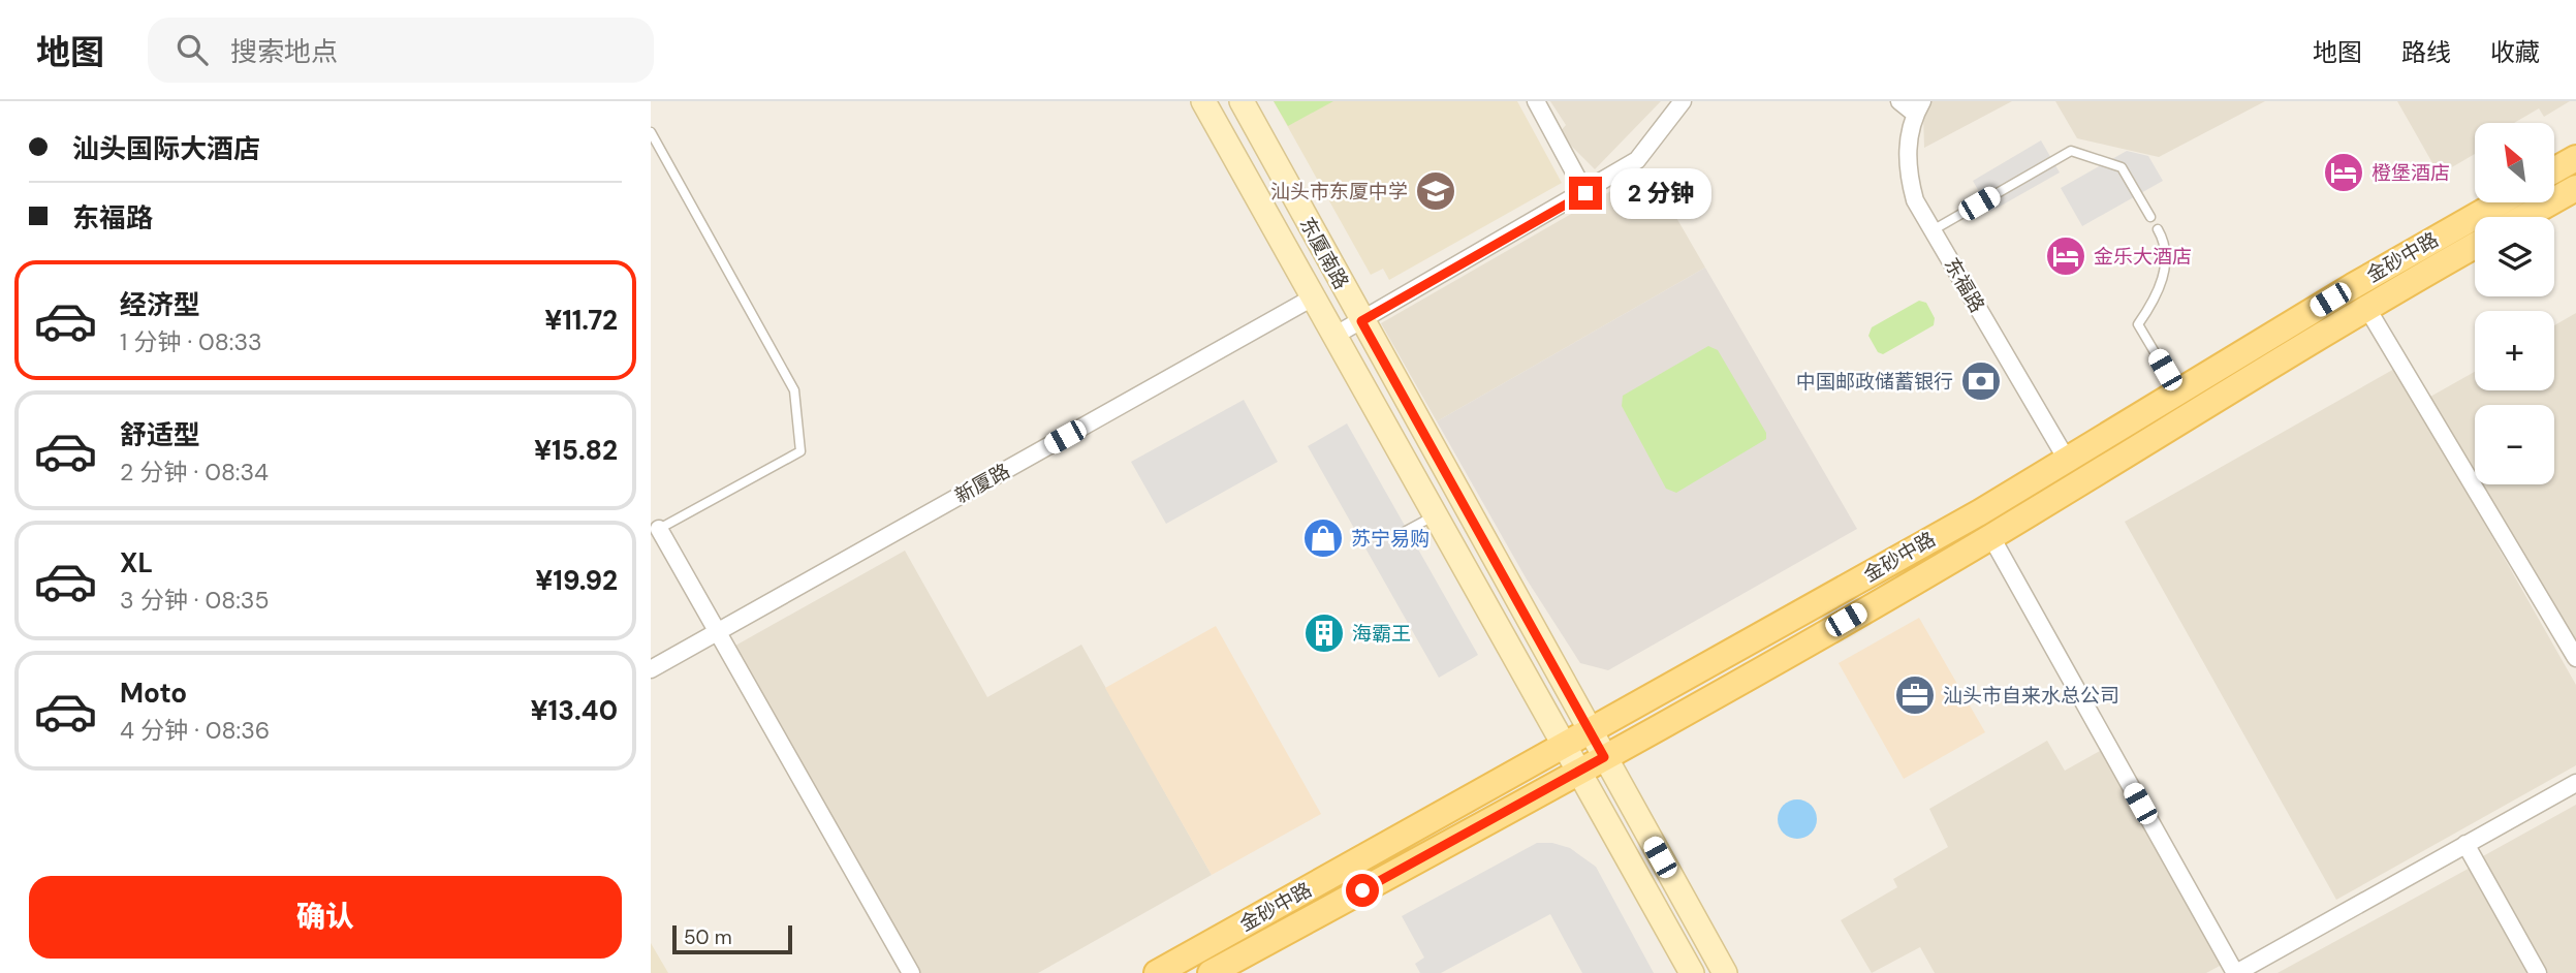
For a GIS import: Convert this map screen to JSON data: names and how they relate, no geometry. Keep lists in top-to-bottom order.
{
  "streets": {
    "main road": ["金砂中路"],
    "street": ["东厦南路", "东福路", "新厦路"]
  },
  "crossings": [
    ["东厦南路", "金砂中路"],
    ["金砂中路", "东福路"]
  ],
  "places": {
    "hotel": ["橙堡酒店", "金乐大酒店"],
    "school or university": ["汕头市东厦中学"],
    "bank": ["中国邮政储蓄银行"],
    "shop": ["苏宁易购"],
    "building": ["海霸王"],
    "office": ["汕头市自来水总公司"]
  },
  "scale_bar": "50 m",
  "north": "top left",
  "page": {
    "header": "地图",
    "search": "搜索地点",
    "nav": ["地图", "路线", "收藏"],
    "banner": ["汕头国际大酒店", "东福路"],
    "map_buttons": ["+", "−"],
    "bubble": "2 分钟",
    "list": [
      {
        "name": "经济型",
        "note": "1 分钟 · 08:33",
        "value": "¥11.72"
      },
      {
        "name": "舒适型",
        "note": "2 分钟 · 08:34",
        "value": "¥15.82"
      },
      {
        "name": "XL",
        "note": "3 分钟 · 08:35",
        "value": "¥19.92"
      },
      {
        "name": "Moto",
        "note": "4 分钟 · 08:36",
        "value": "¥13.40"
      }
    ],
    "buttons": "确认",
    "scale": "50 m"
  }
}
